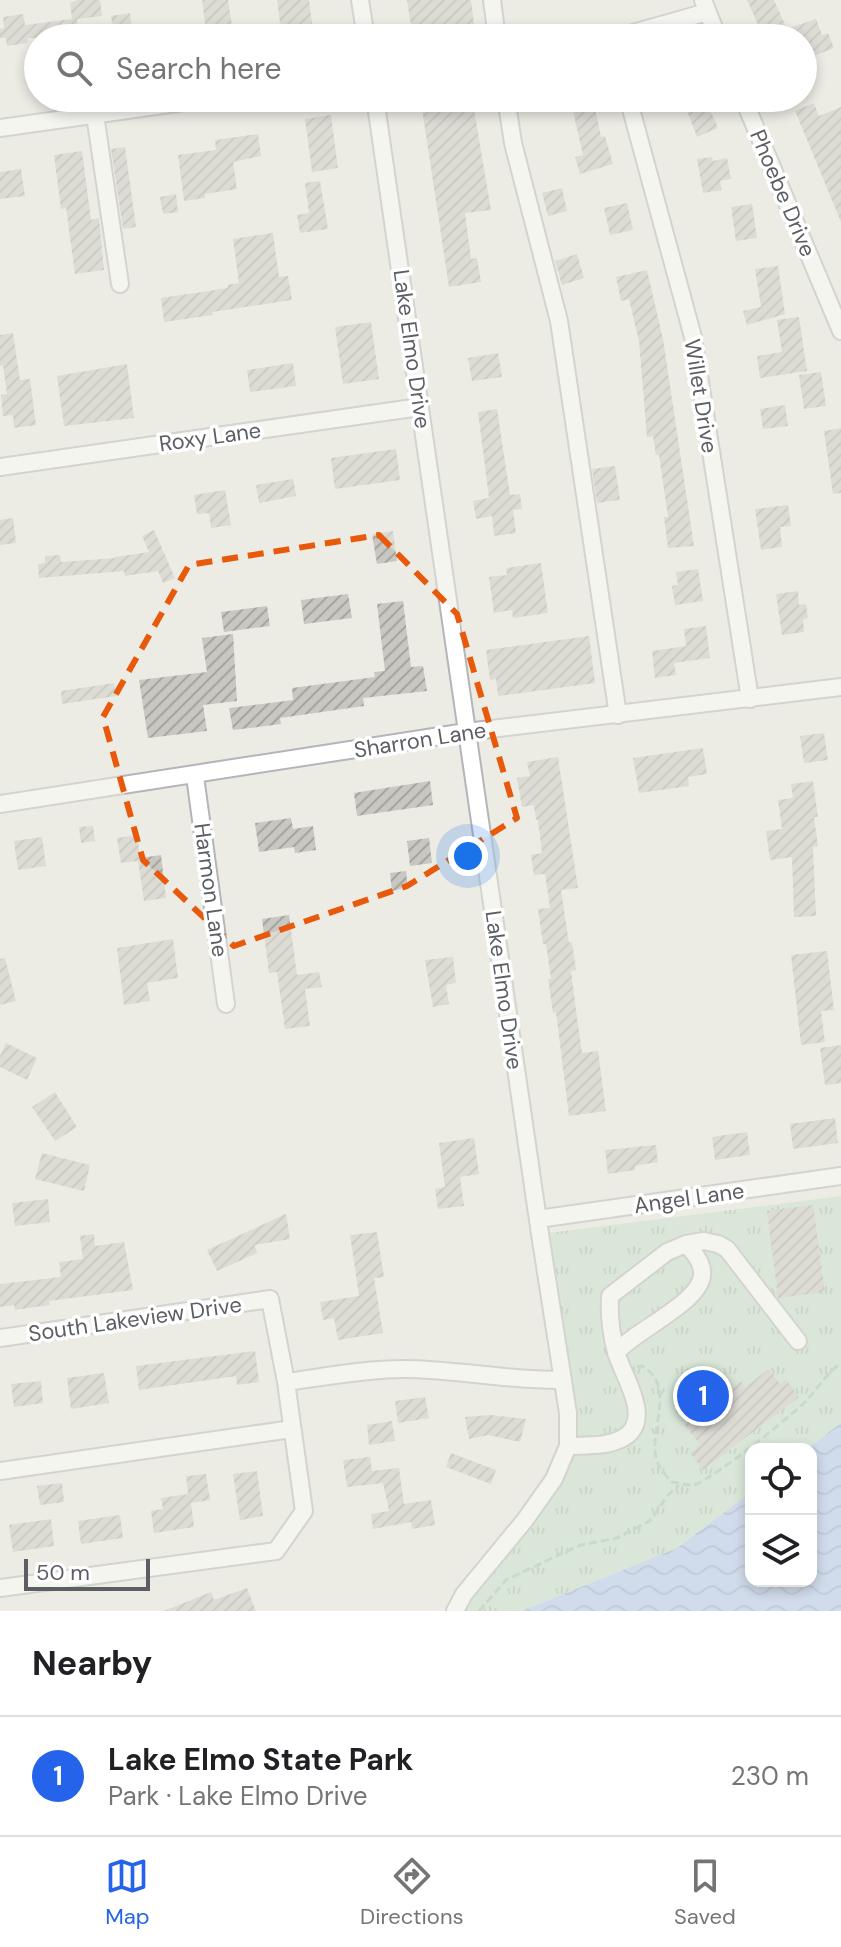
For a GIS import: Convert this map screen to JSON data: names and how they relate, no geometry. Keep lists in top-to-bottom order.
{
  "streets": {
    "street": [
      "Phoebe Drive",
      "Lake Elmo Drive",
      "Willet Drive",
      "Roxy Lane",
      "Sharron Lane",
      "Harmon Lane",
      "Angel Lane",
      "South Lakeview Drive"
    ]
  },
  "crossings": [
    ["Lake Elmo Drive", "Roxy Lane"],
    ["Lake Elmo Drive", "Sharron Lane"],
    ["Lake Elmo Drive", "Angel Lane"],
    ["Willet Drive", "Sharron Lane"],
    ["Sharron Lane", "Harmon Lane"]
  ],
  "scale_bar": "50 m",
  "page": {
    "search": "Search here",
    "pins": "1",
    "scale": "50 m",
    "heading": "Nearby",
    "list": [
      {
        "mark": "1",
        "name": "Lake Elmo State Park",
        "note": "Park · Lake Elmo Drive",
        "value": "230 m"
      }
    ],
    "nav": ["Map", "Directions", "Saved"]
  }
}
